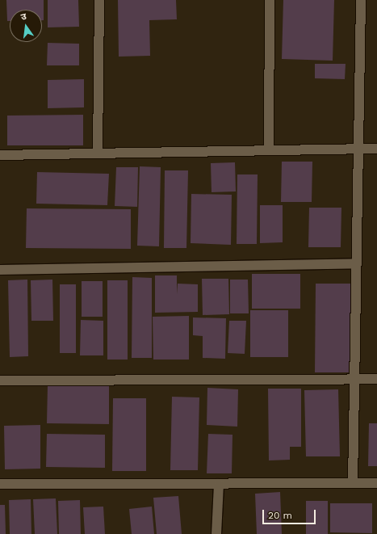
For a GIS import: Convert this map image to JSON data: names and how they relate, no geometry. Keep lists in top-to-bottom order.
{
  "scale_bar": "20 m",
  "north": "top"
}
